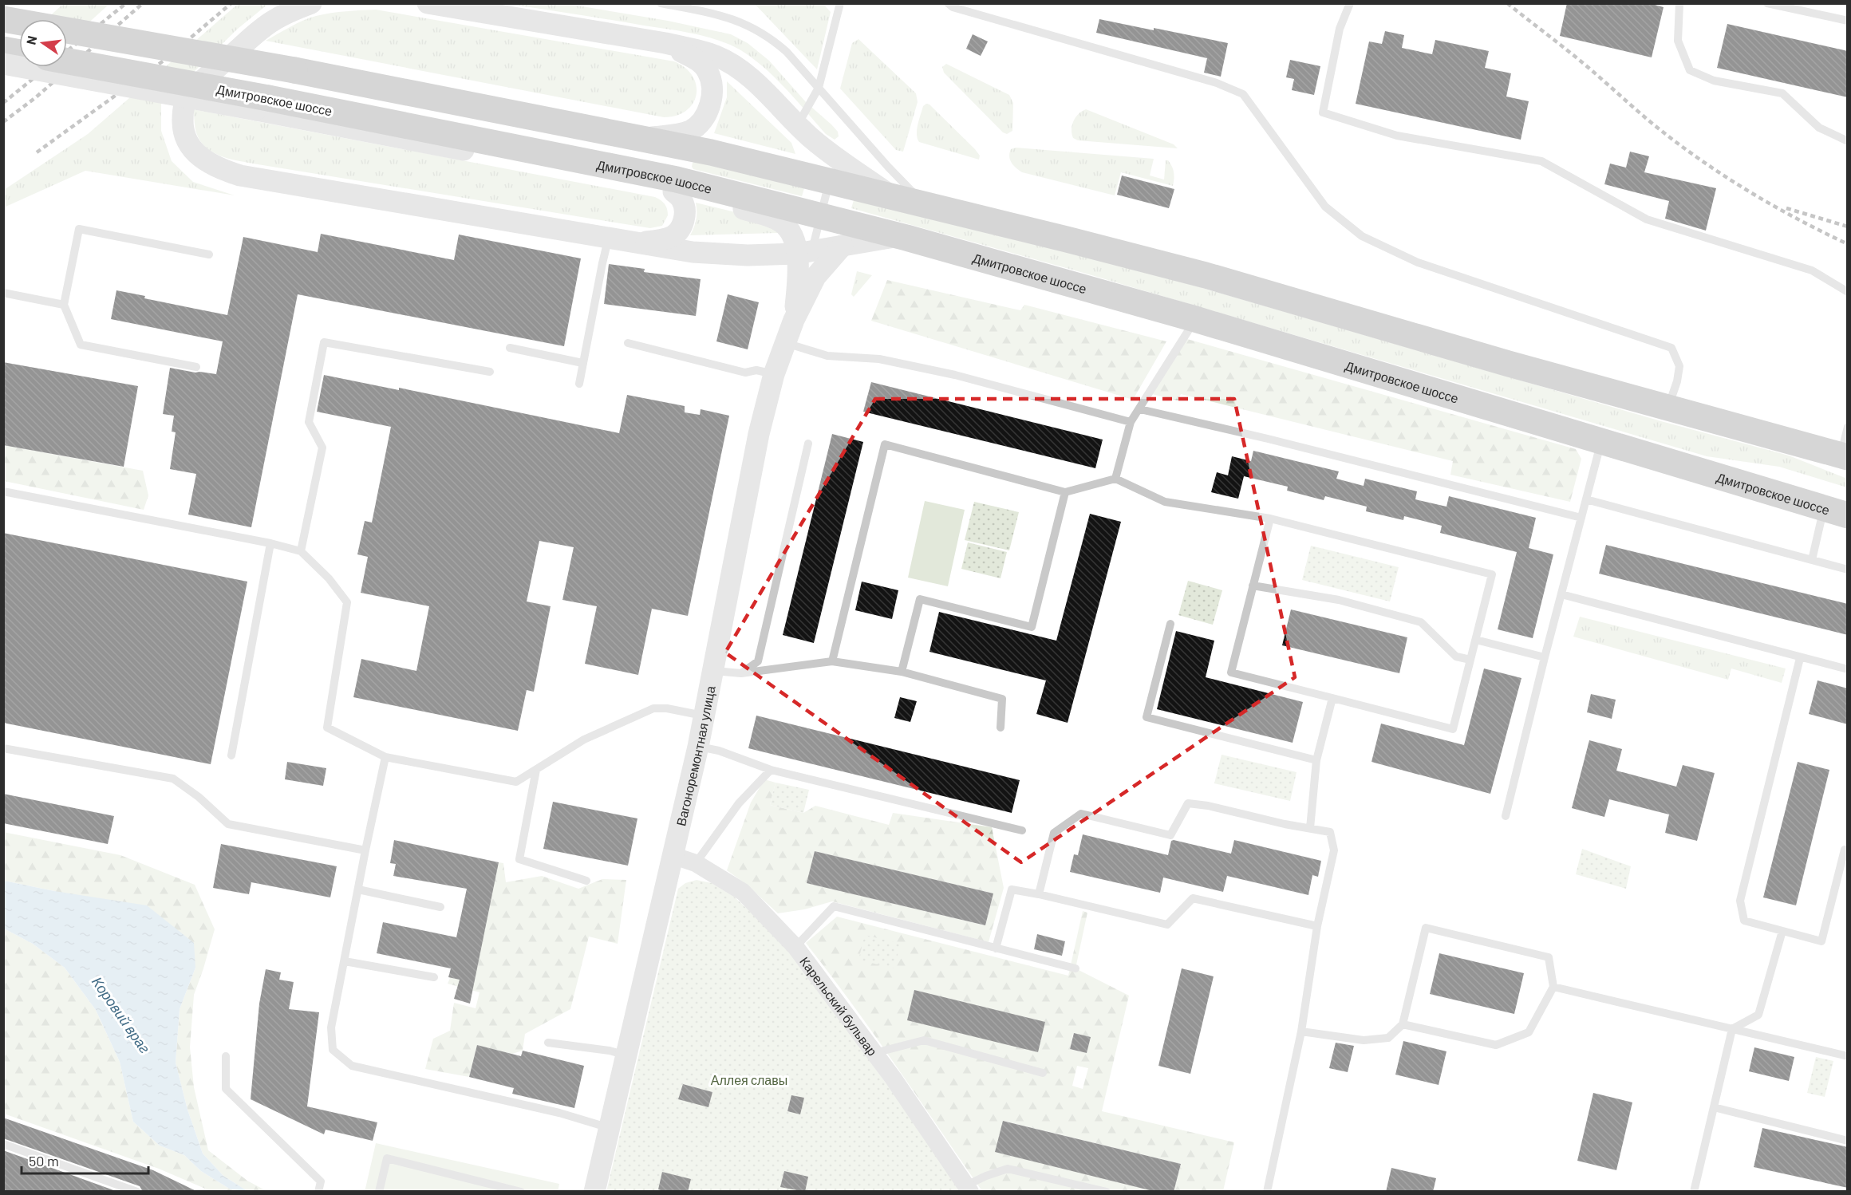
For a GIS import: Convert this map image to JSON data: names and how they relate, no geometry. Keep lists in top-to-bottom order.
{
  "streets": {
    "main road": ["Дмитровское шоссе"],
    "street": ["Вагоноремонтная улица", "Карельский бульвар"]
  },
  "crossings": [
    ["Дмитровское шоссе", "Вагоноремонтная улица"],
    ["Вагоноремонтная улица", "Карельский бульвар"]
  ],
  "water": ["Коровий враг"],
  "parks": ["Аллея славы"],
  "scale_bar": "50 m",
  "north": "left"
}
